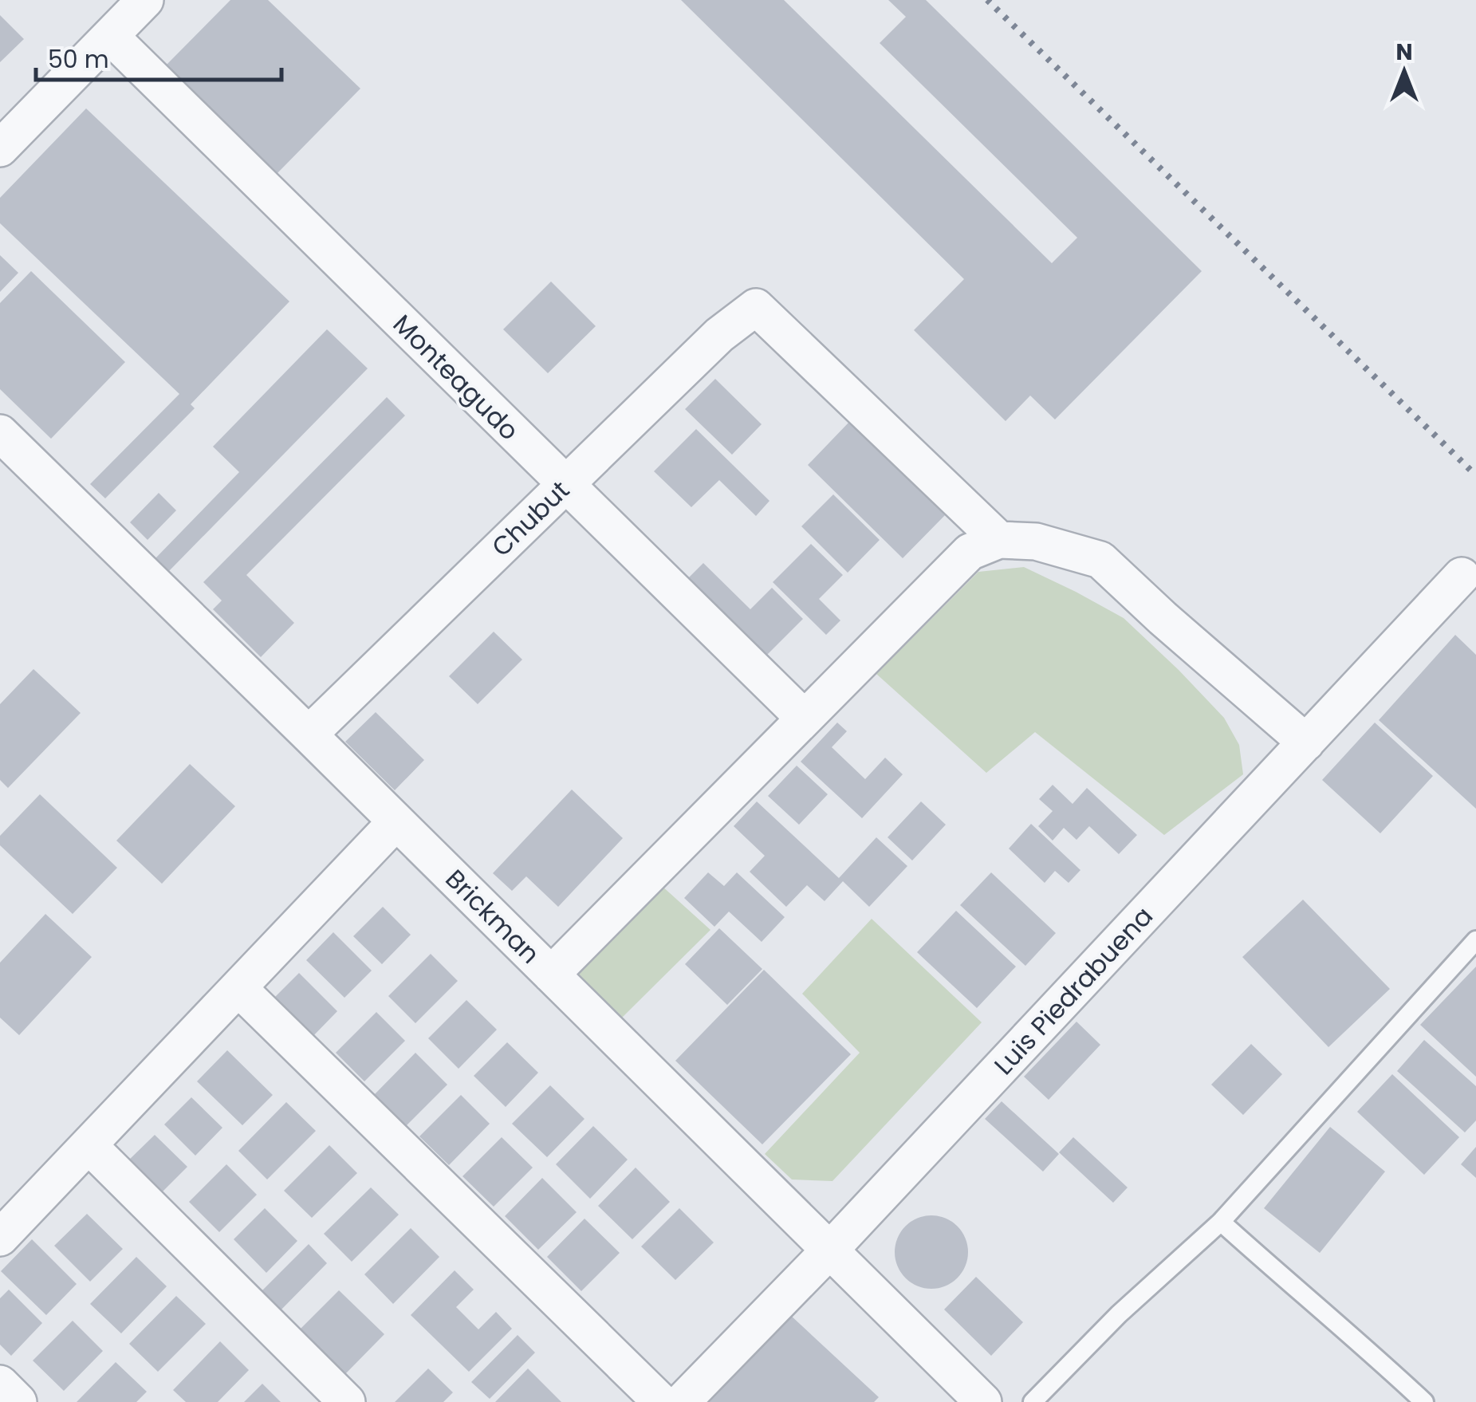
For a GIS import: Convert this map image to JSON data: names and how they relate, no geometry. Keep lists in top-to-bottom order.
{
  "streets": {
    "street": [
      "Monteagudo",
      "Chubut",
      "Brickman",
      "Luis Piedrabuena"
    ]
  },
  "crossings": [
    ["Monteagudo", "Chubut"],
    ["Chubut", "Brickman"],
    ["Brickman", "Luis Piedrabuena"]
  ],
  "scale_bar": "50 m",
  "north": "top"
}
